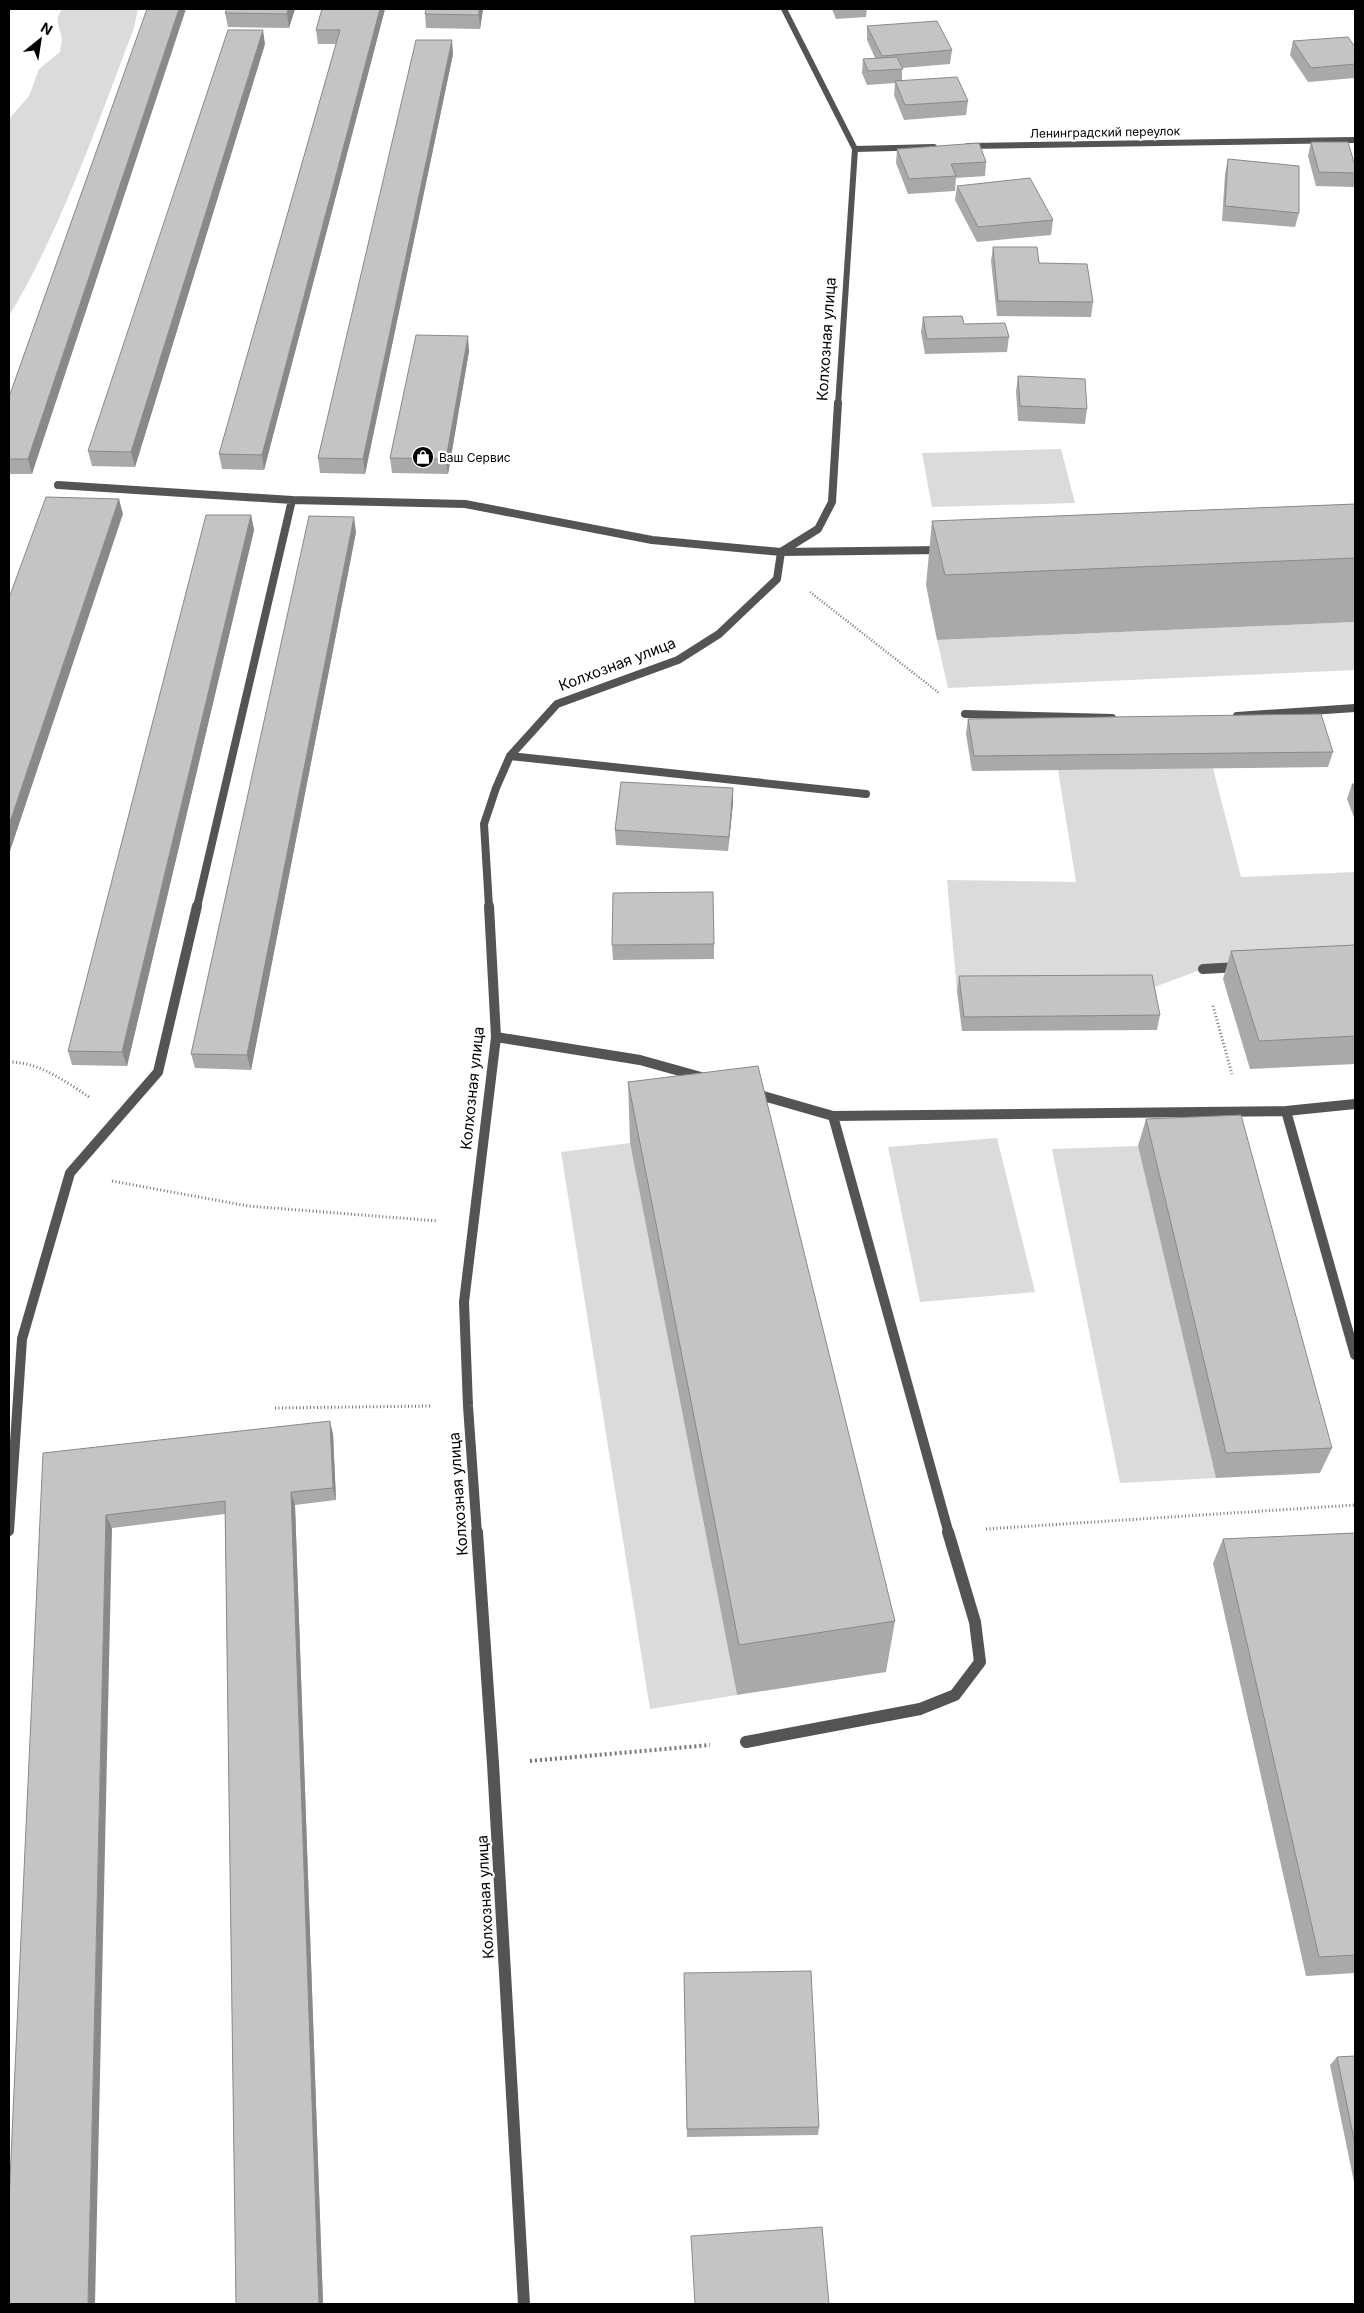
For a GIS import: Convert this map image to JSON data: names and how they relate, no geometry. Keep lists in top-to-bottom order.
{
  "streets": {
    "street": ["Ленинградский переулок", "Колхозная улица"]
  },
  "places": {
    "shop": ["Ваш Сервис"]
  },
  "north": "top right"
}
